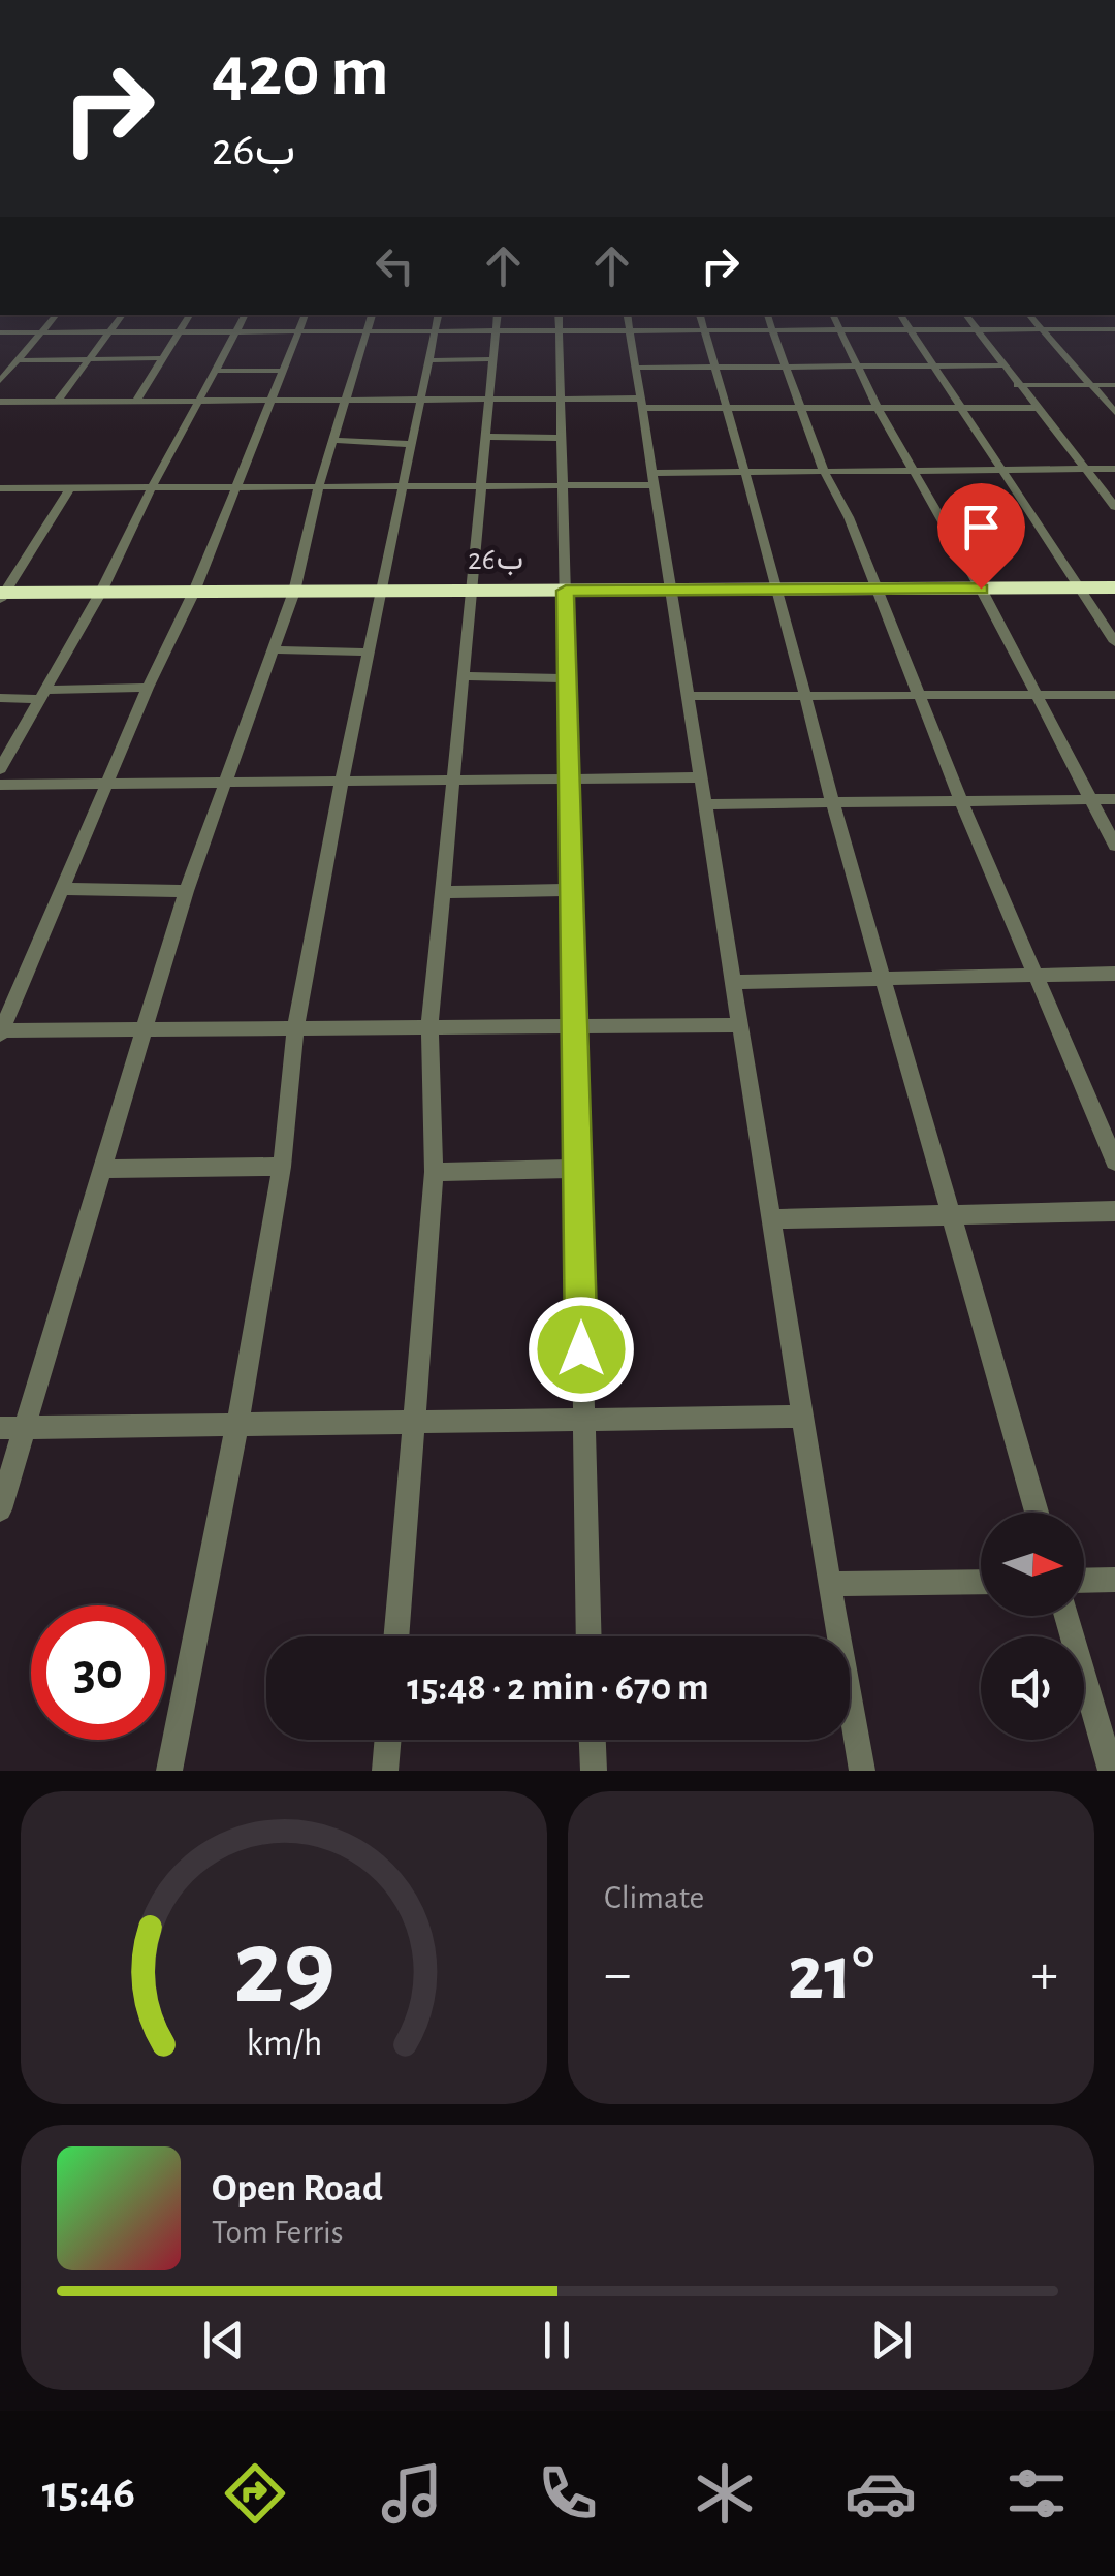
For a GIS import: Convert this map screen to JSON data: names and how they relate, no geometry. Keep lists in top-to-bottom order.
{
  "streets": {
    "highway": ["26ب"]
  },
  "north": "right",
  "page": {
    "turn": ["420 m", "26ب"],
    "limit": "30",
    "trip": "15:48 · 2 min · 670 m",
    "tile": "Climate",
    "heat": ["−", "21°", "+"],
    "song": ["Open Road", "Tom Ferris"],
    "tabs": "15:46",
    "gauge": ["29", "km/h"]
  }
}
